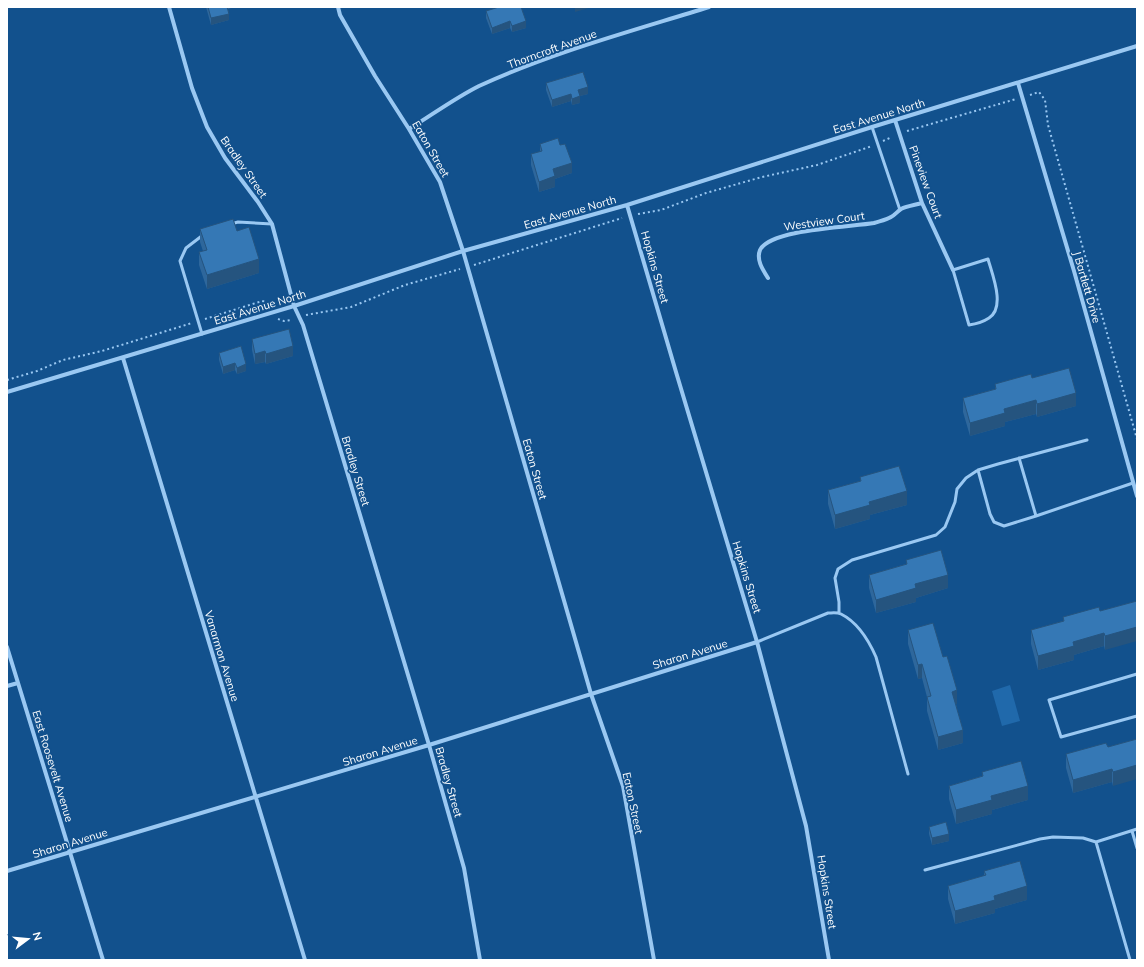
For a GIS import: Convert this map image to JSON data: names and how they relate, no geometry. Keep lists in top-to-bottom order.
{
  "streets": {
    "street": [
      "Thorncroft Avenue",
      "East Avenue North",
      "Eaton Street",
      "Bradley Street",
      "Pineview Court",
      "Westview Court",
      "Hopkins Street",
      "J Bartlett Drive",
      "Sharon Avenue",
      "Vanarmon Avenue",
      "East Roosevelt Avenue"
    ]
  },
  "crossings": [
    ["Thorncroft Avenue", "Eaton Street"],
    ["East Avenue North", "Eaton Street"],
    ["East Avenue North", "Bradley Street"],
    ["East Avenue North", "Pineview Court"],
    ["East Avenue North", "Hopkins Street"],
    ["East Avenue North", "J Bartlett Drive"],
    ["East Avenue North", "Vanarmon Avenue"],
    ["Eaton Street", "Sharon Avenue"],
    ["Bradley Street", "Sharon Avenue"],
    ["Pineview Court", "Westview Court"],
    ["Hopkins Street", "Sharon Avenue"],
    ["Sharon Avenue", "Vanarmon Avenue"],
    ["Sharon Avenue", "East Roosevelt Avenue"]
  ],
  "north": "right"
}
